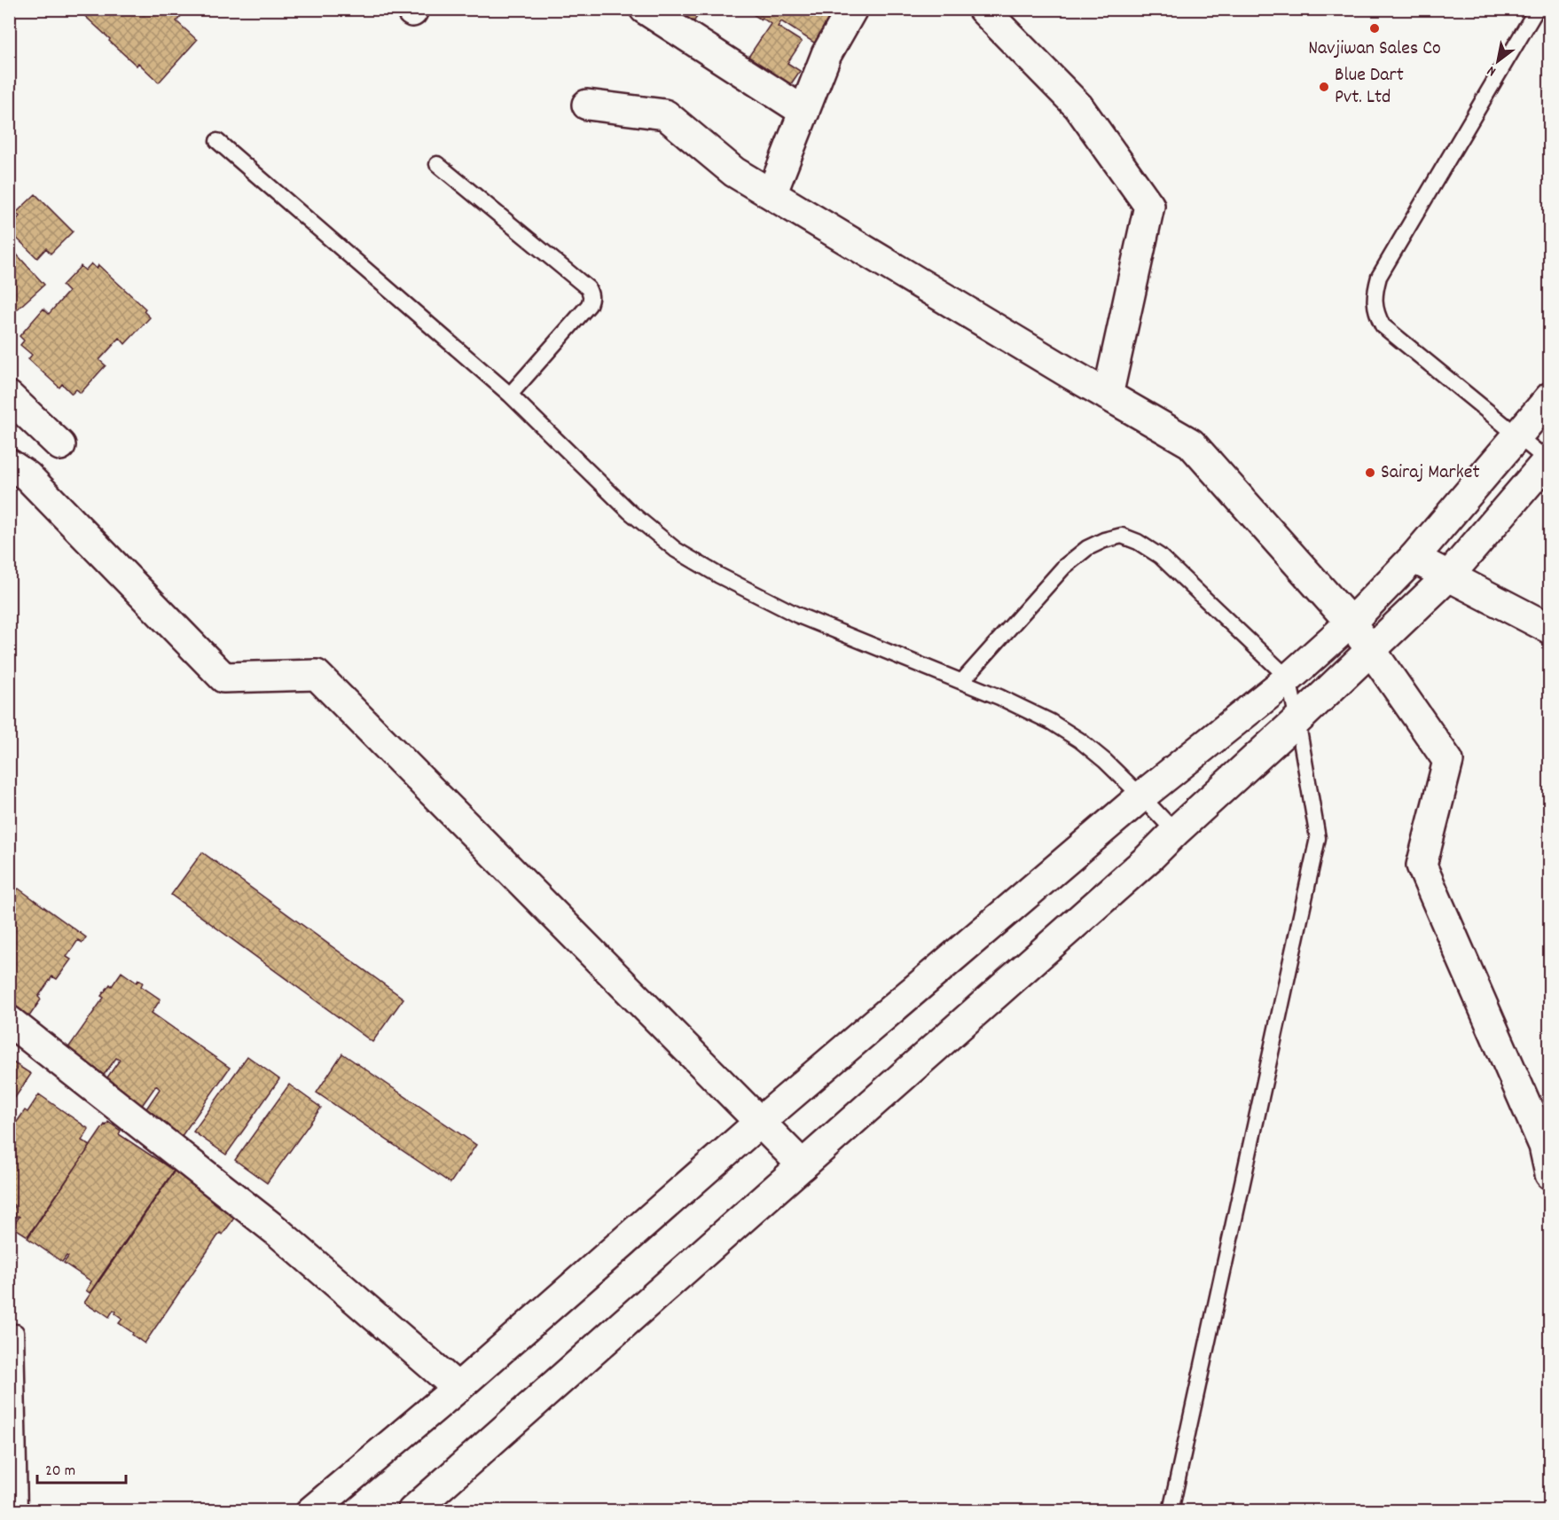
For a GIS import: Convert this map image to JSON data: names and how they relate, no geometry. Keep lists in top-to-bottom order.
{
  "places": ["Navjiwan Sales Co", "Blue Dart Pvt. Ltd", "Sairaj Market"],
  "scale_bar": "20 m",
  "north": "bottom left"
}
